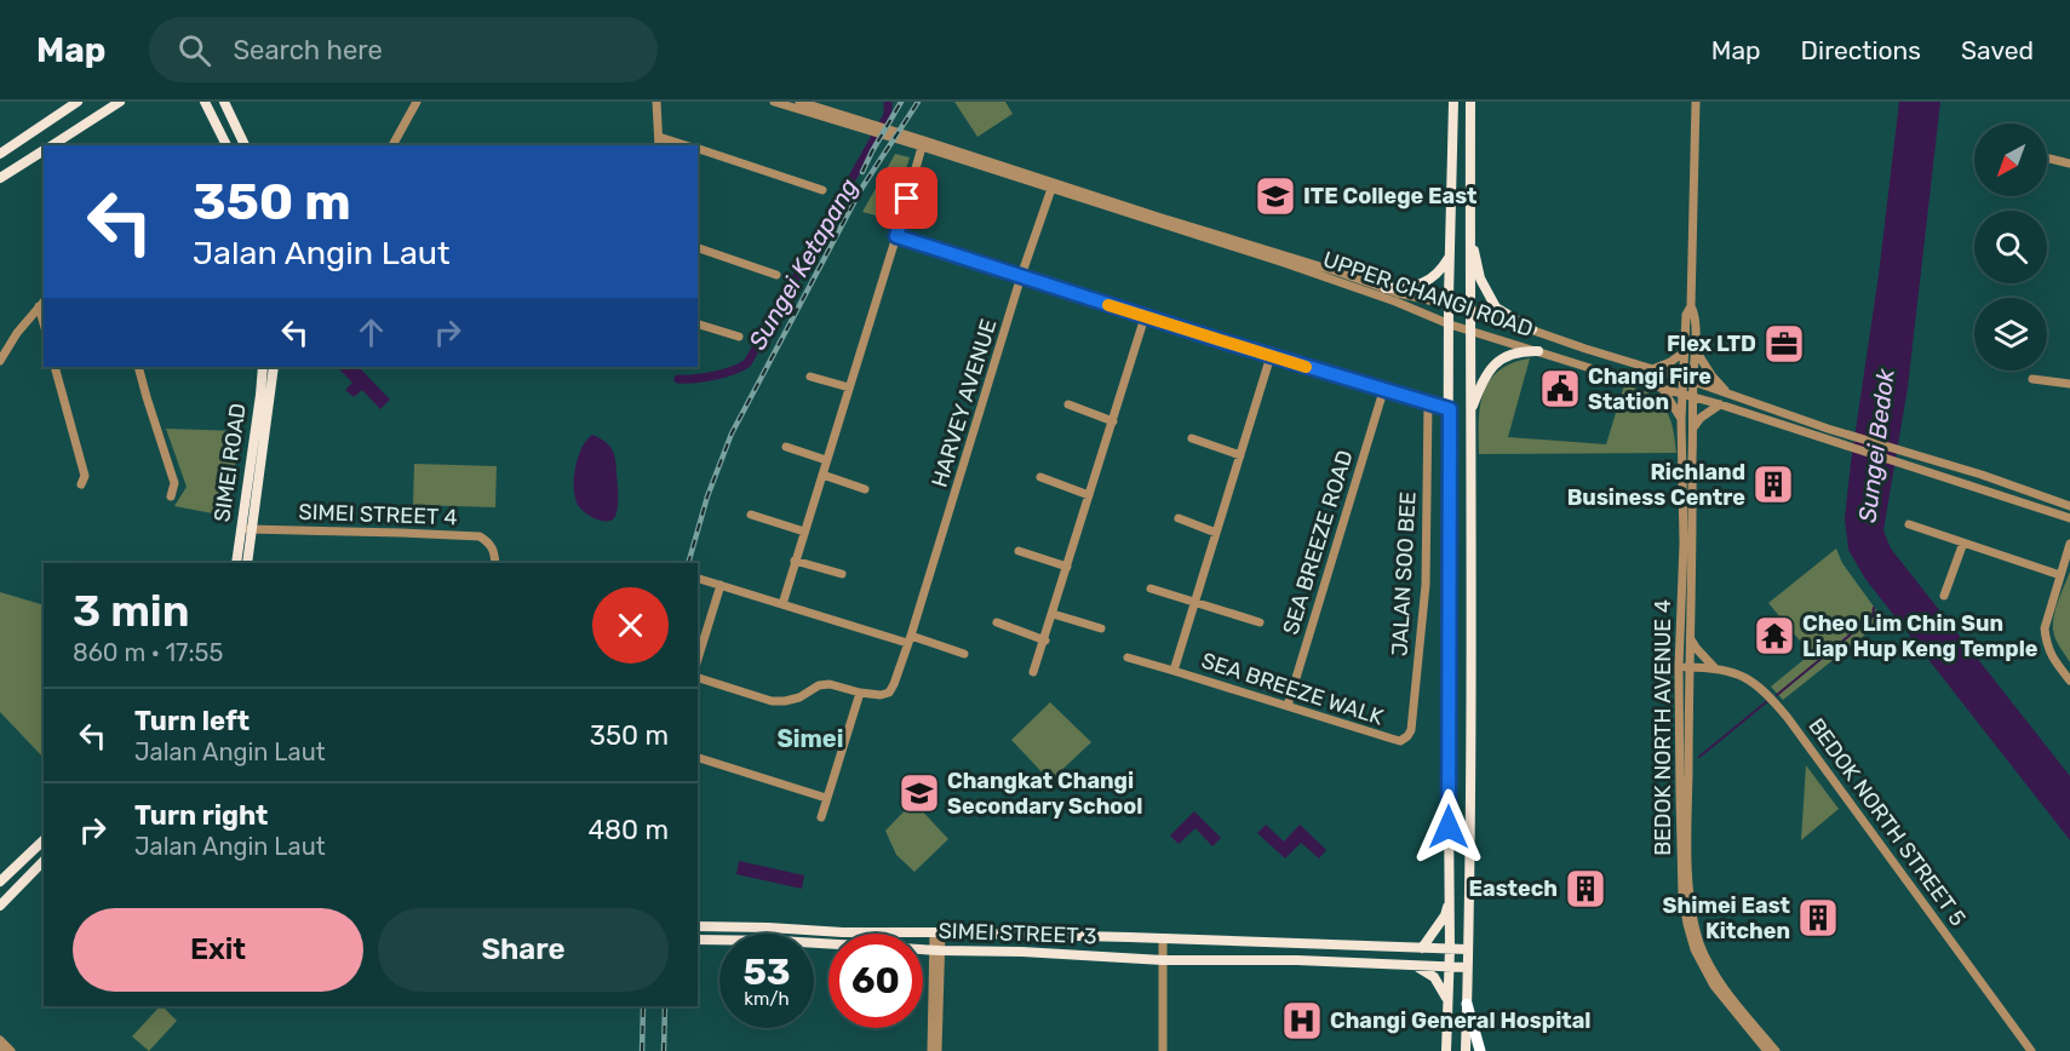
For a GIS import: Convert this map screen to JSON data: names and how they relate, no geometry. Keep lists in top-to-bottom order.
{
  "streets": {
    "main road": ["SIMEI ROAD", "SIMEI STREET 3"],
    "street": [
      "UPPER CHANGI ROAD",
      "HARVEY AVENUE",
      "SIMEI STREET 4",
      "SEA BREEZE ROAD",
      "JALAN SOO BEE",
      "SEA BREEZE WALK",
      "BEDOK NORTH AVENUE 4",
      "BEDOK NORTH STREET 5"
    ]
  },
  "crossings": [
    ["UPPER CHANGI ROAD", "HARVEY AVENUE"],
    ["UPPER CHANGI ROAD", "BEDOK NORTH AVENUE 4"],
    ["SIMEI ROAD", "SIMEI STREET 4"],
    ["SEA BREEZE ROAD", "SEA BREEZE WALK"],
    ["JALAN SOO BEE", "SEA BREEZE WALK"],
    ["BEDOK NORTH AVENUE 4", "BEDOK NORTH STREET 5"]
  ],
  "districts": ["Simei"],
  "water": ["Sungei Ketapang", "Sungei Bedok"],
  "places": {
    "school or university": ["ITE College East", "Changkat Changi Secondary School"],
    "office": ["Flex LTD"],
    "public building": ["Changi Fire Station"],
    "building": ["Richland Business Centre", "Eastech", "Shimei East Kitchen"],
    "temple": ["Cheo Lim Chin Sun Liap Hup Keng Temple"],
    "hospital": ["Changi General Hospital"]
  },
  "north": "bottom left",
  "page": {
    "header": "Map",
    "search": "Search here",
    "nav": ["Map", "Directions", "Saved"],
    "turn": ["350 m", "Jalan Angin Laut"],
    "heading": ["3 min", "860 m · 17:55"],
    "list": [
      {
        "name": "Turn left",
        "note": "Jalan Angin Laut",
        "value": "350 m"
      },
      {
        "name": "Turn right",
        "note": "Jalan Angin Laut",
        "value": "480 m"
      }
    ],
    "buttons": ["Exit", "Share"],
    "speed": "53 km/h",
    "limit": "60"
  }
}
